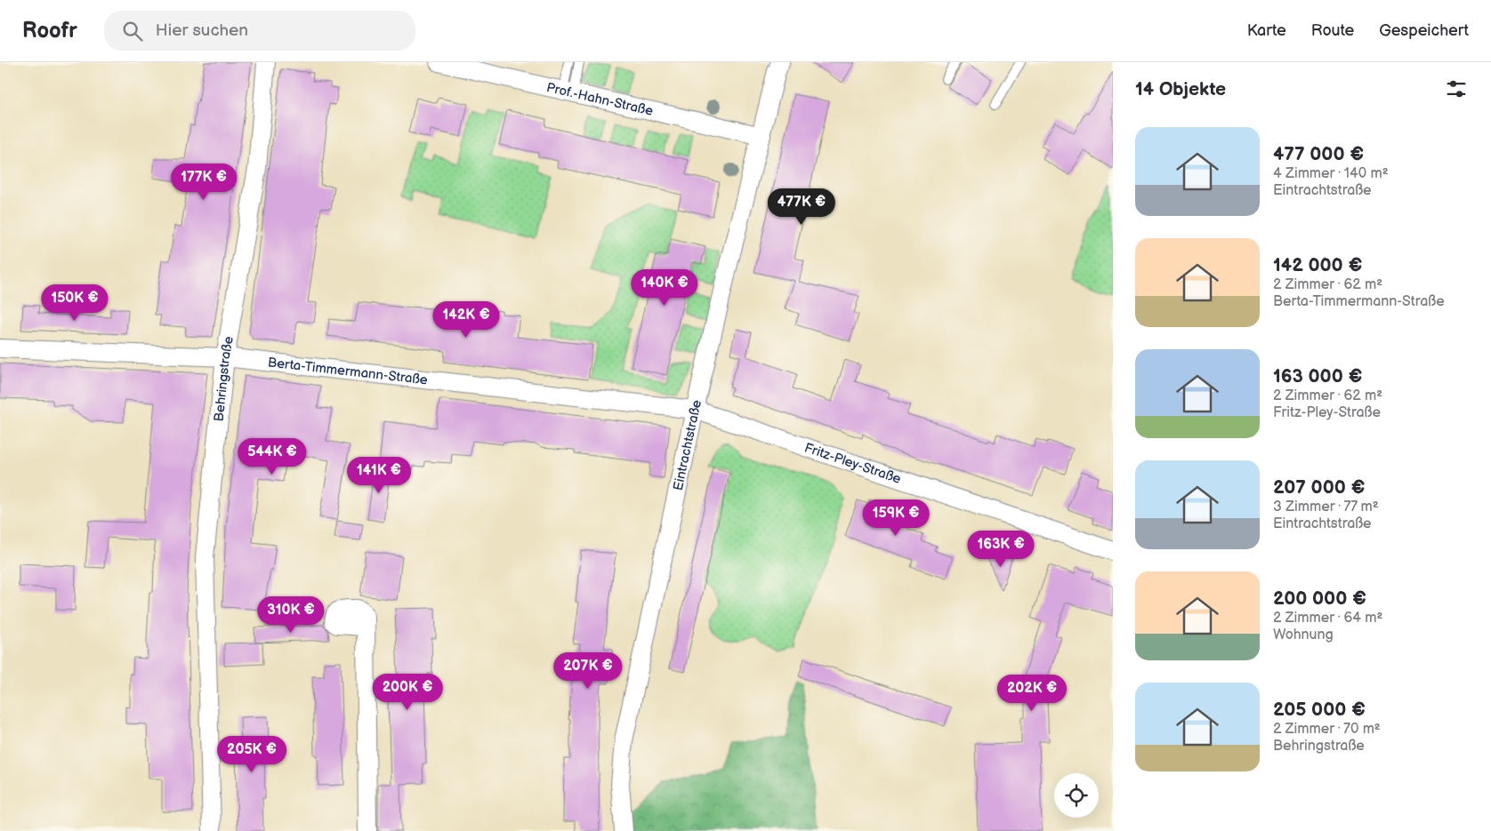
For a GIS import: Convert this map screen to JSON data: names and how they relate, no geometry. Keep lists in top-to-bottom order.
{
  "streets": {
    "street": [
      "Prof.-Hahn-Straße",
      "Berta-Timmermann-Straße",
      "Behringstraße",
      "Eintrachtstraße",
      "Fritz-Pley-Straße"
    ]
  },
  "crossings": [
    ["Prof.-Hahn-Straße", "Eintrachtstraße"],
    ["Berta-Timmermann-Straße", "Behringstraße"],
    ["Berta-Timmermann-Straße", "Eintrachtstraße"],
    ["Berta-Timmermann-Straße", "Fritz-Pley-Straße"],
    ["Eintrachtstraße", "Fritz-Pley-Straße"]
  ],
  "page": {
    "header": "Roofr",
    "search": "Hier suchen",
    "nav": ["Karte", "Route", "Gespeichert"],
    "heading": "14 Objekte",
    "list": [
      {
        "name": "477 000 €",
        "note": "4 Zimmer · 140 m² · Eintrachtstraße"
      },
      {
        "name": "142 000 €",
        "note": "2 Zimmer · 62 m² · Berta-Timmermann-Straße"
      },
      {
        "name": "163 000 €",
        "note": "2 Zimmer · 62 m² · Fritz-Pley-Straße"
      },
      {
        "name": "207 000 €",
        "note": "3 Zimmer · 77 m² · Eintrachtstraße"
      },
      {
        "name": "200 000 €",
        "note": "2 Zimmer · 64 m² · Wohnung"
      },
      {
        "name": "205 000 €",
        "note": "2 Zimmer · 70 m² · Behringstraße"
      }
    ],
    "price": [
      "177K €",
      "477K €",
      "140K €",
      "150K €",
      "142K €",
      "544K €",
      "141K €",
      "159K €",
      "163K €",
      "310K €",
      "207K €",
      "200K €",
      "202K €",
      "205K €"
    ]
  }
}
